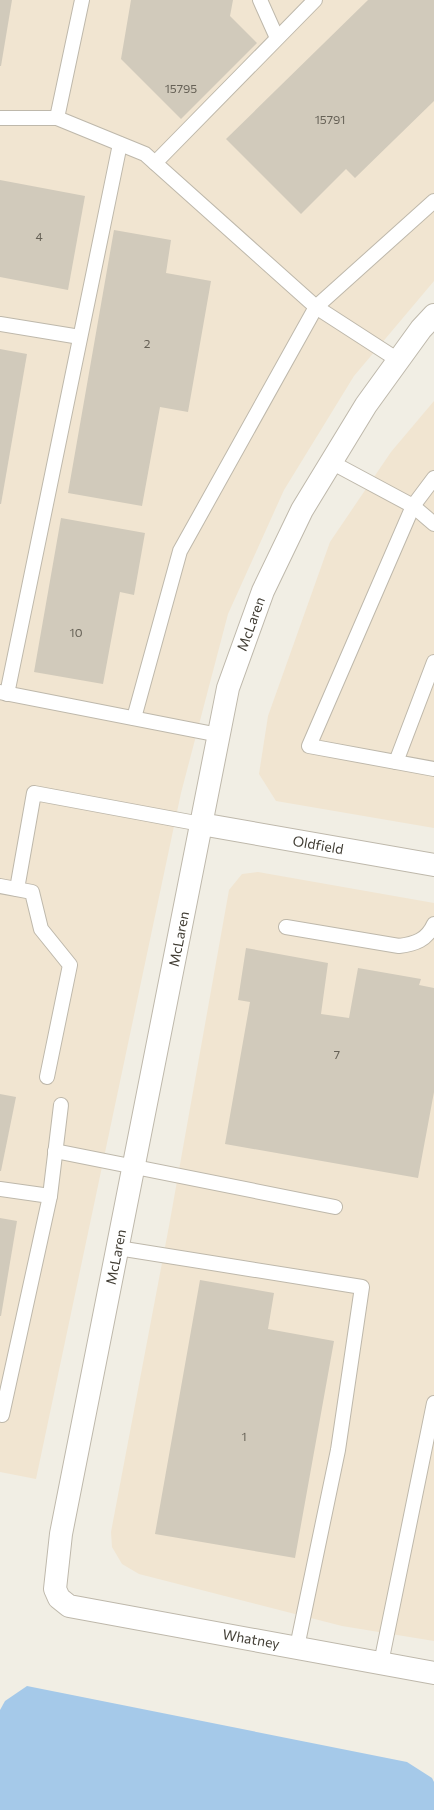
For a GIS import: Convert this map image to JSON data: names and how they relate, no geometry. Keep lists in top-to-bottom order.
{
  "streets": {
    "street": ["McLaren", "Oldfield", "Whatney"]
  },
  "crossings": [
    ["McLaren", "Oldfield"],
    ["McLaren", "Whatney"]
  ],
  "house_numbers": [
    "15795",
    "15791",
    "4",
    "2",
    "10",
    "7",
    "1"
  ]
}
